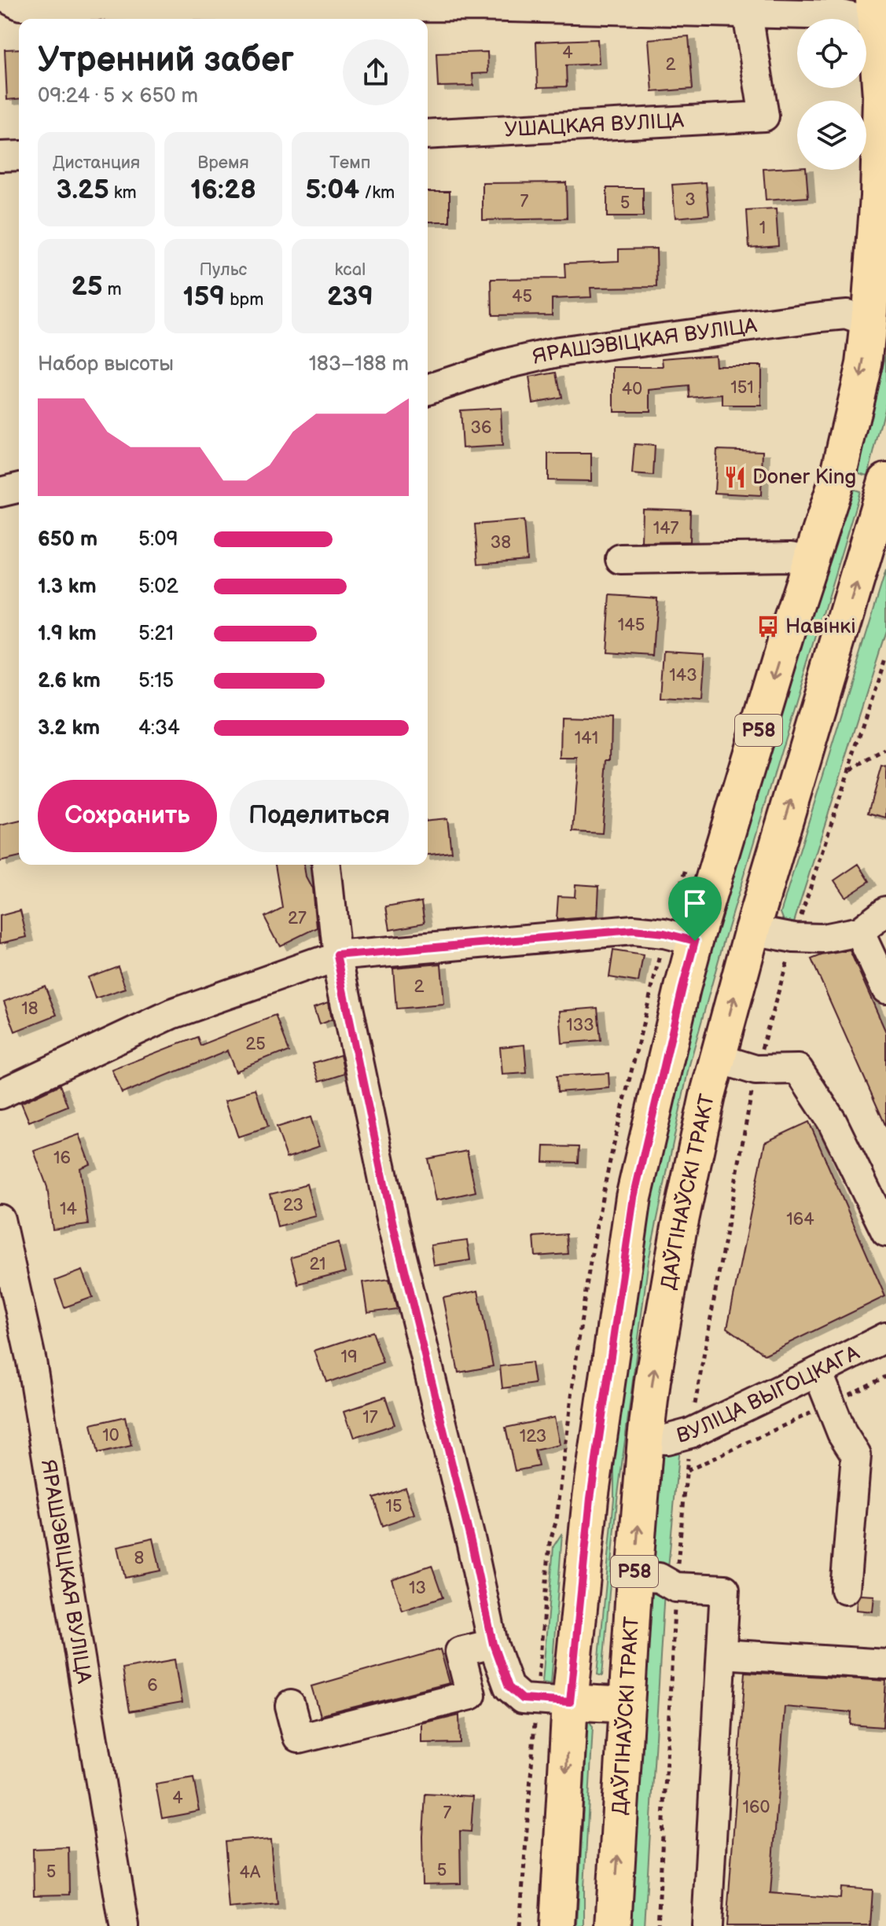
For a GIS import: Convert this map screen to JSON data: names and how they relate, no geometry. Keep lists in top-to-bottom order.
{
  "streets": {
    "main road": ["Р58", "ДАЎГІНАЎСКІ ТРАКТ"],
    "street": ["УШАЦКАЯ ВУЛІЦА", "ЯРАШЭВІЦКАЯ ВУЛІЦА", "ВУЛІЦА ВЫГОЦКАГА"]
  },
  "crossings": [
    ["ЯРАШЭВІЦКАЯ ВУЛІЦА", "Р58"],
    ["ДАЎГІНАЎСКІ ТРАКТ", "ВУЛІЦА ВЫГОЦКАГА"]
  ],
  "places": {
    "restaurant": ["Doner King"],
    "bus stop": ["Навінкі"]
  },
  "house_numbers": [
    "4",
    "2",
    "3",
    "7",
    "5",
    "1",
    "45",
    "151",
    "40",
    "36",
    "147",
    "38",
    "145",
    "143",
    "141",
    "27",
    "2",
    "18",
    "133",
    "25",
    "16",
    "23",
    "14",
    "164",
    "21",
    "19",
    "17",
    "10",
    "123",
    "15",
    "8",
    "13",
    "6",
    "4",
    "160",
    "7",
    "5",
    "5",
    "4А"
  ],
  "page": {
    "heading": ["Утренний забег", "09:24 · 5 × 650 m"],
    "stats": [
      ["Дистанция", "3.25 km"],
      ["Время", "16:28"],
      ["Темп", "5:04 /km"],
      ["25 m"],
      ["Пульс", "159 bpm"],
      ["kcal", "239"]
    ],
    "chart": ["Набор высоты", "183–188 m"],
    "list": [
      {
        "name": "650 m",
        "note": "5:09"
      },
      {
        "name": "1.3 km",
        "note": "5:02"
      },
      {
        "name": "1.9 km",
        "note": "5:21"
      },
      {
        "name": "2.6 km",
        "note": "5:15"
      },
      {
        "name": "3.2 km",
        "note": "4:34"
      }
    ],
    "buttons": ["Сохранить", "Поделиться"]
  }
}
